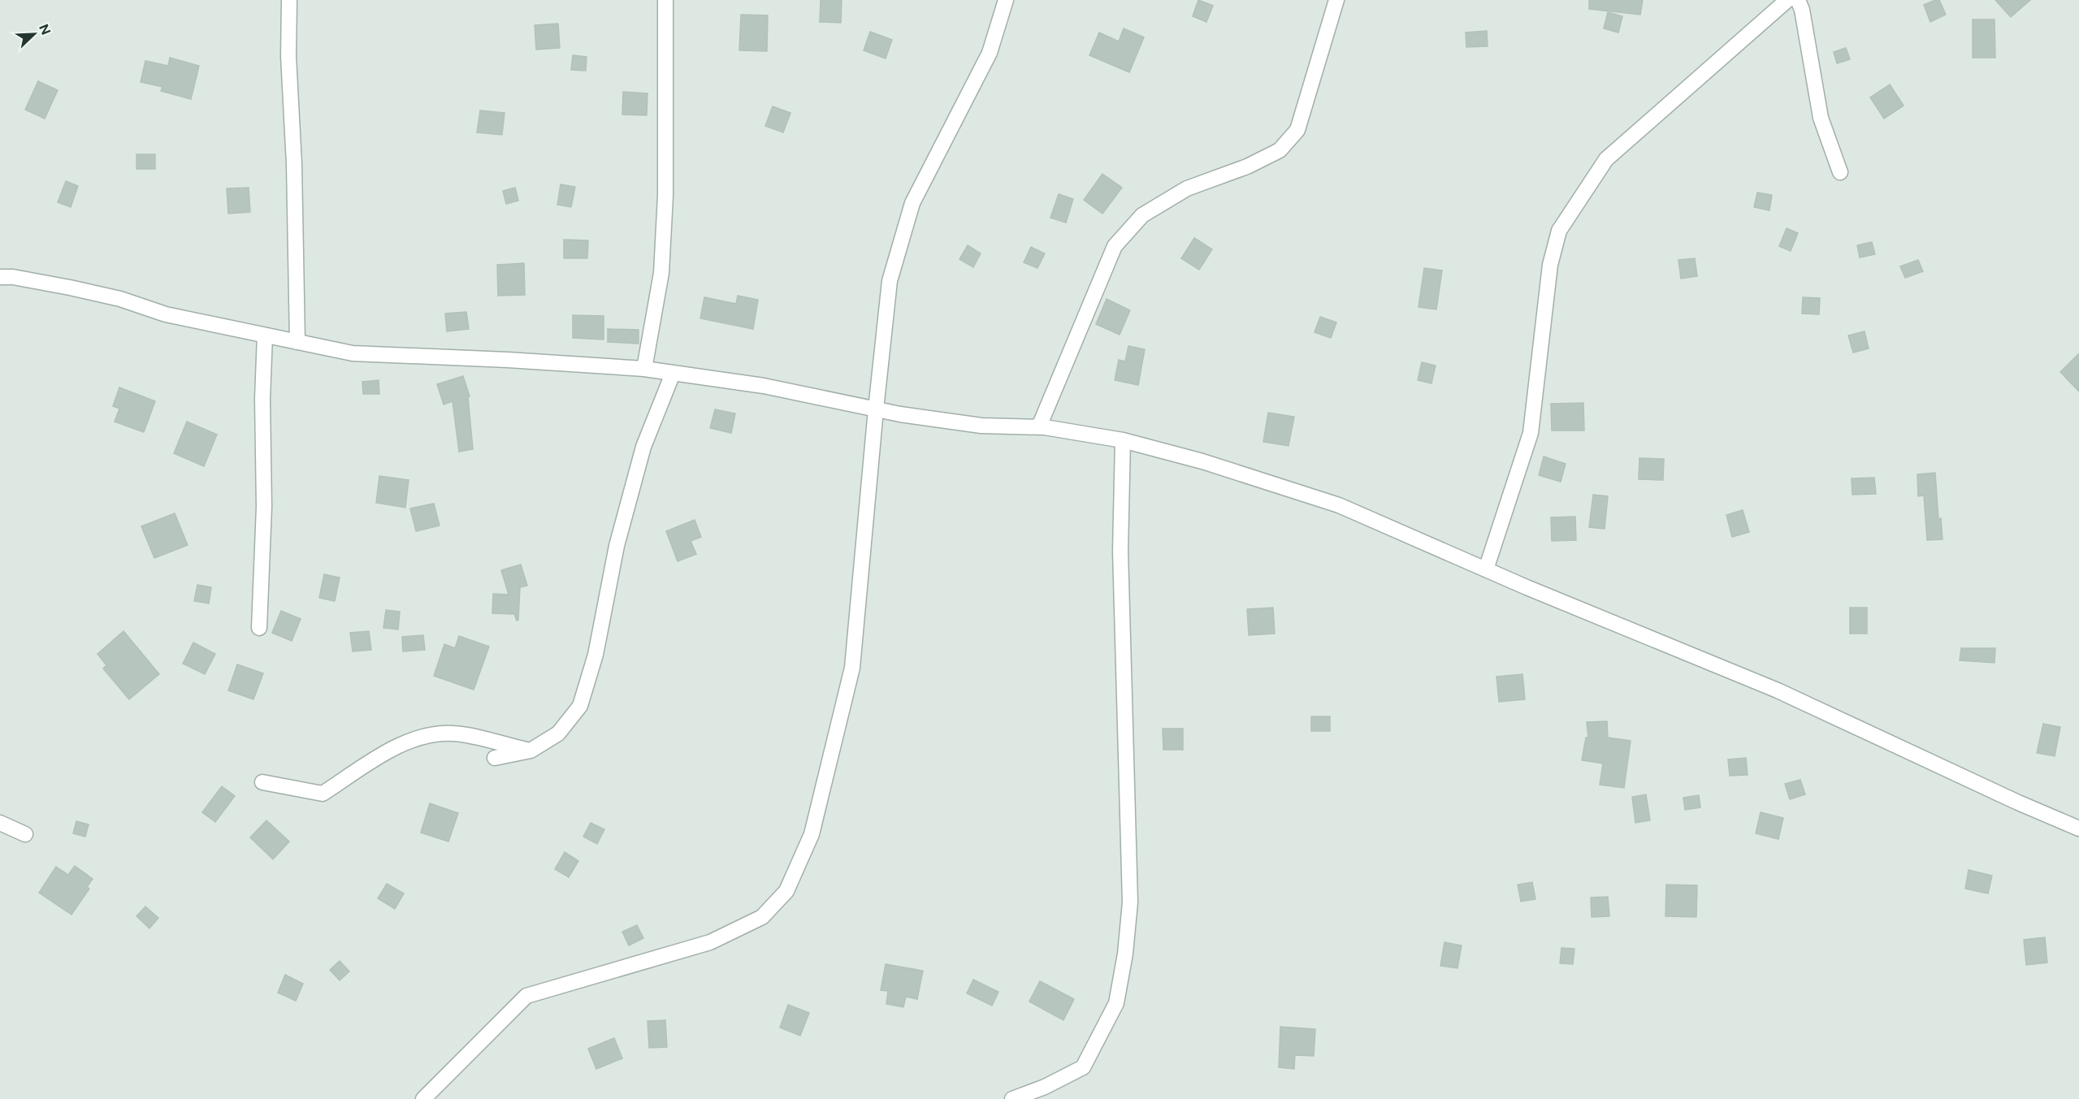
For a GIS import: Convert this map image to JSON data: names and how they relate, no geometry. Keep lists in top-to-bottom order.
{
  "north": "top right"
}
